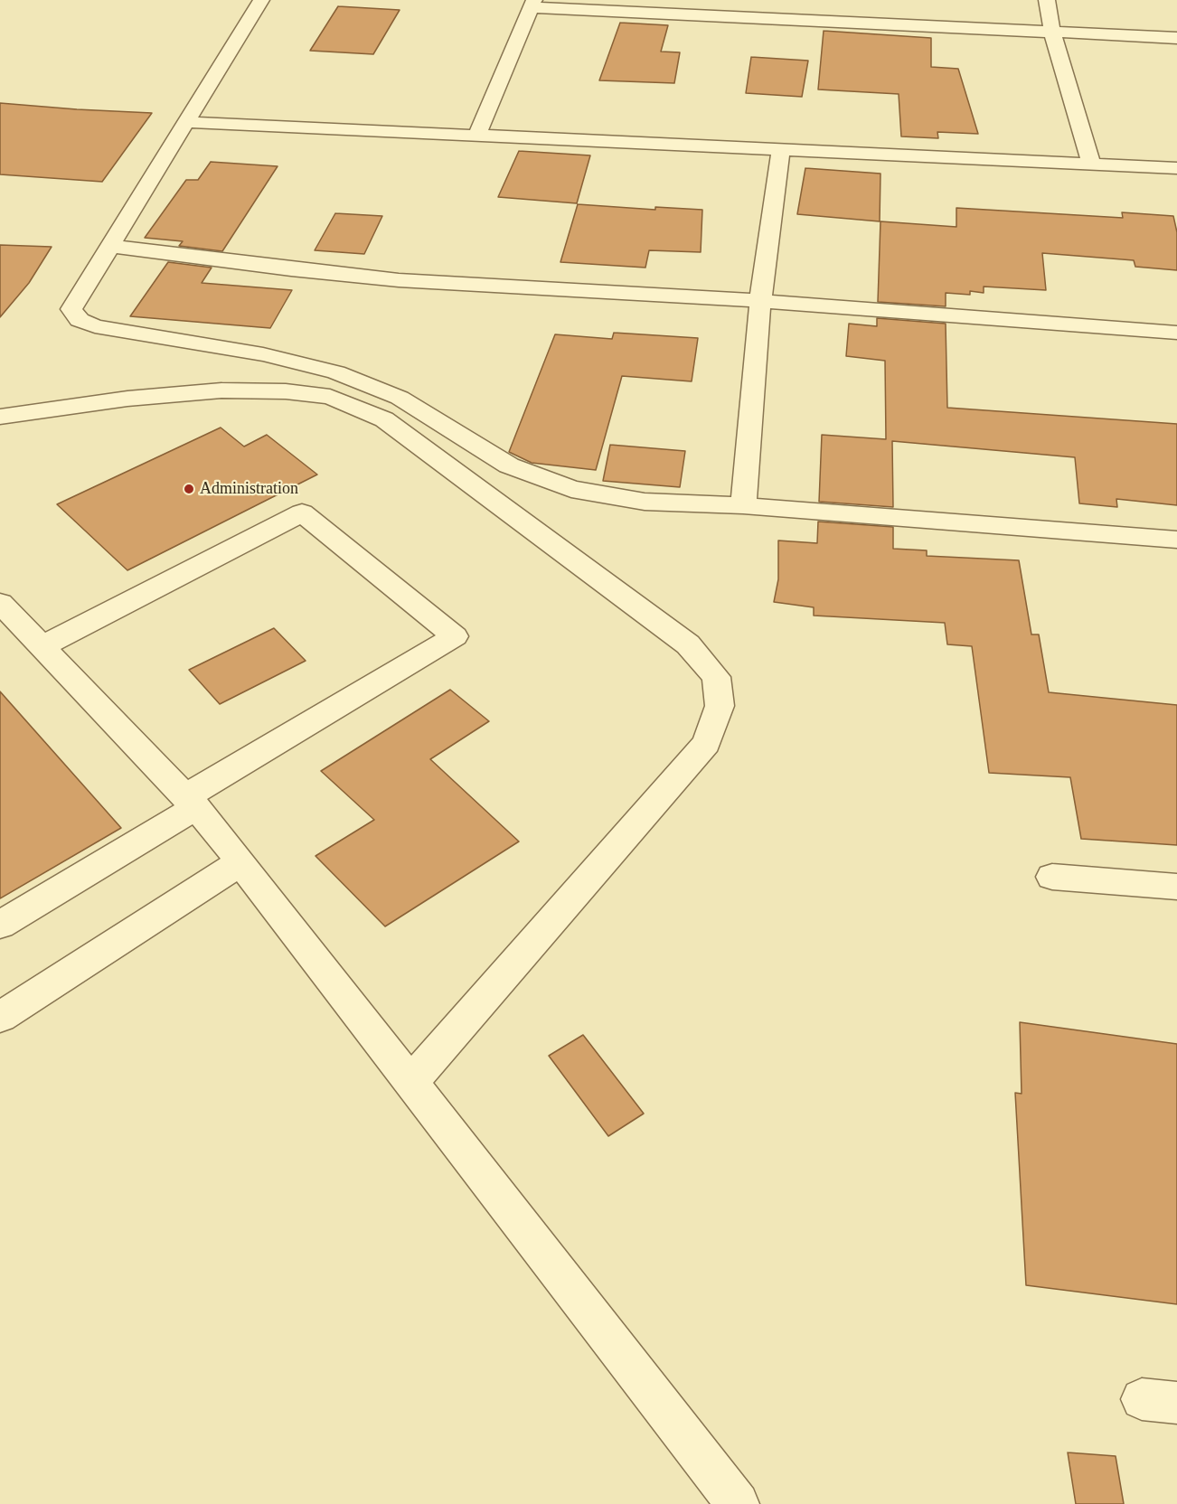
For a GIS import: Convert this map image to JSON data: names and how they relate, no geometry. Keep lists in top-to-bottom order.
{
  "places": ["Administration"]
}
